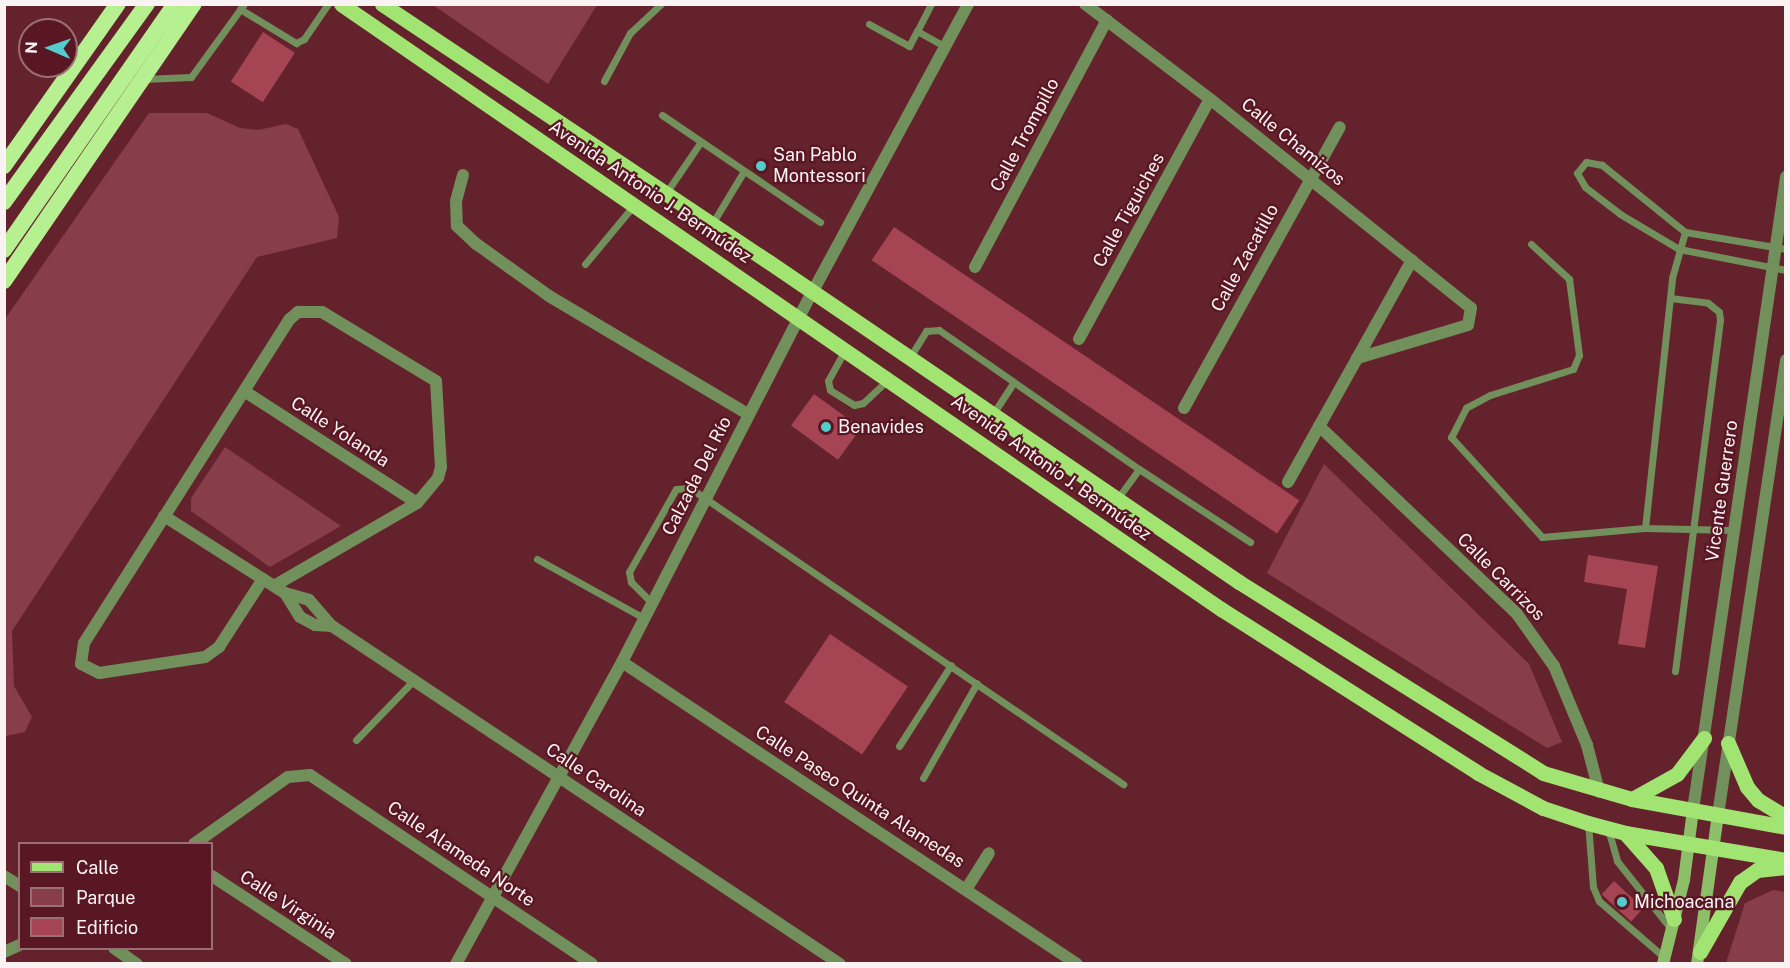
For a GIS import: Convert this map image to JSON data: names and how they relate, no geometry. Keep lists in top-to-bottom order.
{
  "streets": {
    "main road": ["Avenida Antonio J. Bermúdez"],
    "street": [
      "Calle Trompillo",
      "Calle Chamizos",
      "Calle Tiguiches",
      "Calle Zacatillo",
      "Calle Yolanda",
      "Calzada Del Río",
      "Vicente Guerrero",
      "Calle Carrizos",
      "Calle Carolina",
      "Calle Paseo Quinta Alamedas",
      "Calle Alameda Norte",
      "Calle Virginia"
    ]
  },
  "crossings": [
    ["Calle Trompillo", "Calle Chamizos"],
    ["Calle Chamizos", "Calle Tiguiches"],
    ["Calle Chamizos", "Calle Zacatillo"],
    ["Avenida Antonio J. Bermúdez", "Calzada Del Río"],
    ["Avenida Antonio J. Bermúdez", "Vicente Guerrero"],
    ["Avenida Antonio J. Bermúdez", "Calle Carrizos"],
    ["Calzada Del Río", "Calle Carolina"],
    ["Calzada Del Río", "Calle Paseo Quinta Alamedas"],
    ["Calzada Del Río", "Calle Alameda Norte"]
  ],
  "places": ["San Pablo Montessori", "Benavides", "Michoacana"],
  "legend": ["Calle", "Parque", "Edificio"],
  "north": "left"
}
